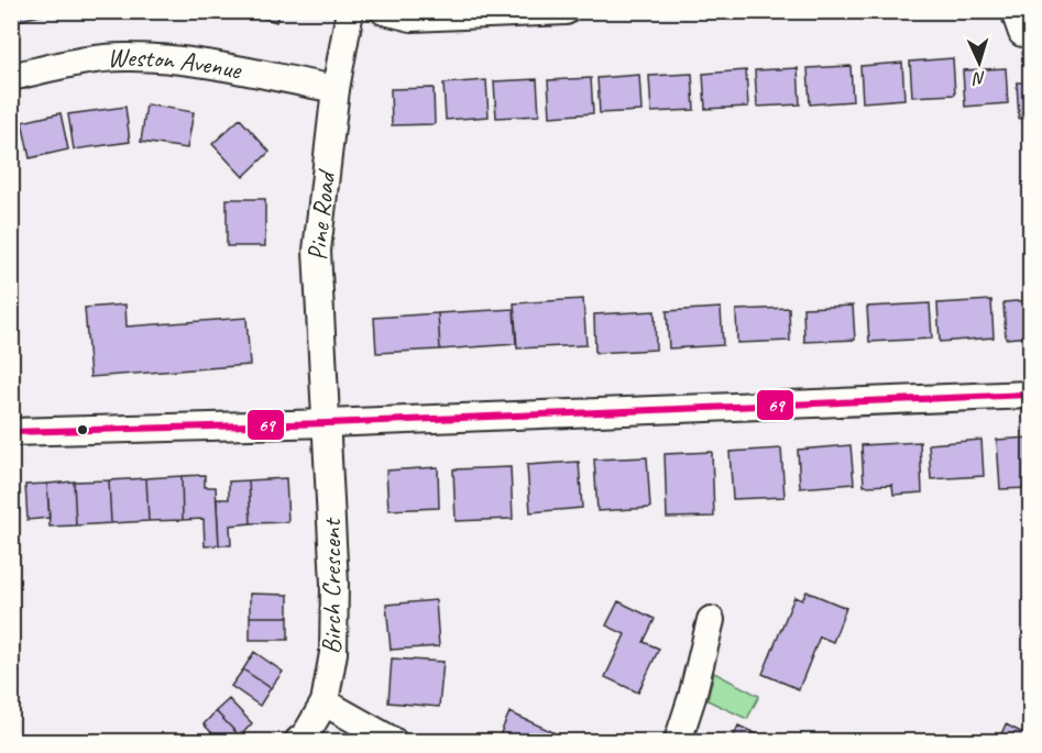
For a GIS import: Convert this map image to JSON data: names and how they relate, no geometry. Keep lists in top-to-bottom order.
{
  "streets": {
    "street": ["Weston Avenue", "Pine Road", "Birch Crescent"]
  },
  "crossings": [
    ["Weston Avenue", "Pine Road"],
    ["Pine Road", "Birch Crescent"]
  ],
  "lines": ["transit line 69"],
  "north": "bottom"
}
